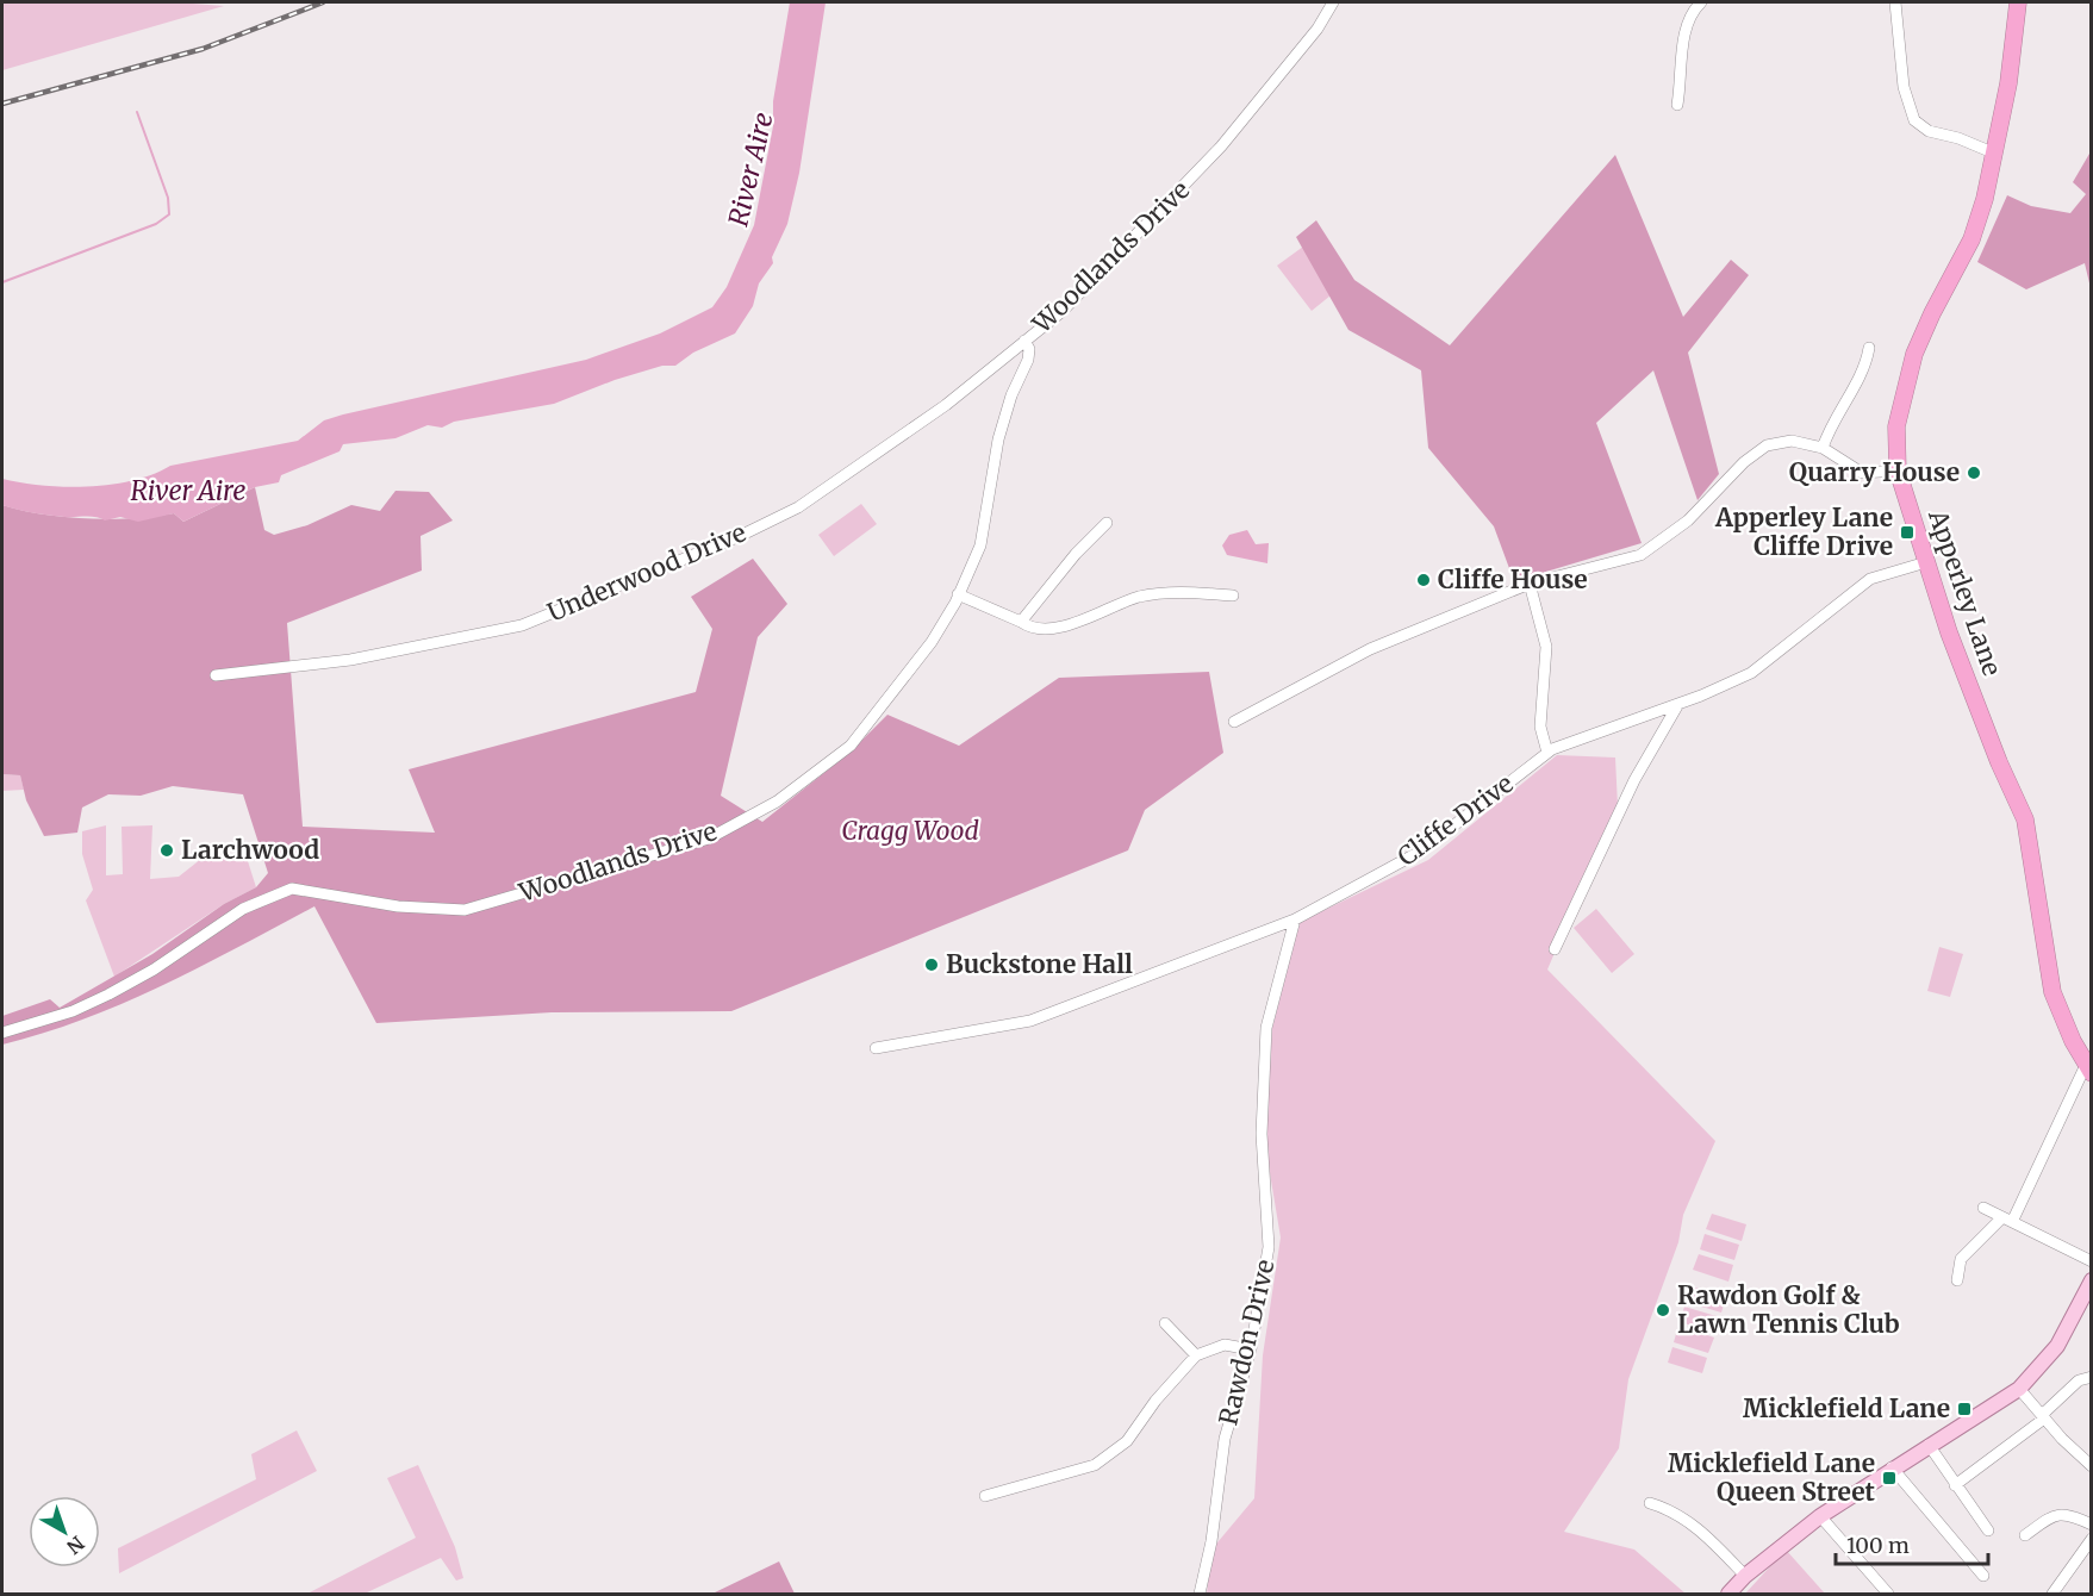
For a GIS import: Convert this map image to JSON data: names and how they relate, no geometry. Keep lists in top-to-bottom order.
{
  "streets": {
    "highway": ["Apperley Lane"],
    "street": [
      "Woodlands Drive",
      "Underwood Drive",
      "Cliffe Drive",
      "Rawdon Drive"
    ]
  },
  "crossings": [
    ["Woodlands Drive", "Underwood Drive"],
    ["Apperley Lane", "Cliffe Drive"],
    ["Cliffe Drive", "Rawdon Drive"]
  ],
  "water": ["River Aire"],
  "parks": ["Cragg Wood"],
  "places": {
    "other": [
      "Quarry House",
      "Cliffe House",
      "Larchwood",
      "Buckstone Hall",
      "Rawdon Golf & Lawn Tennis Club"
    ],
    "transit": ["Apperley Lane Cliffe Drive", "Micklefield Lane", "Micklefield Lane Queen Street"]
  },
  "scale_bar": "100 m",
  "north": "bottom right"
}
